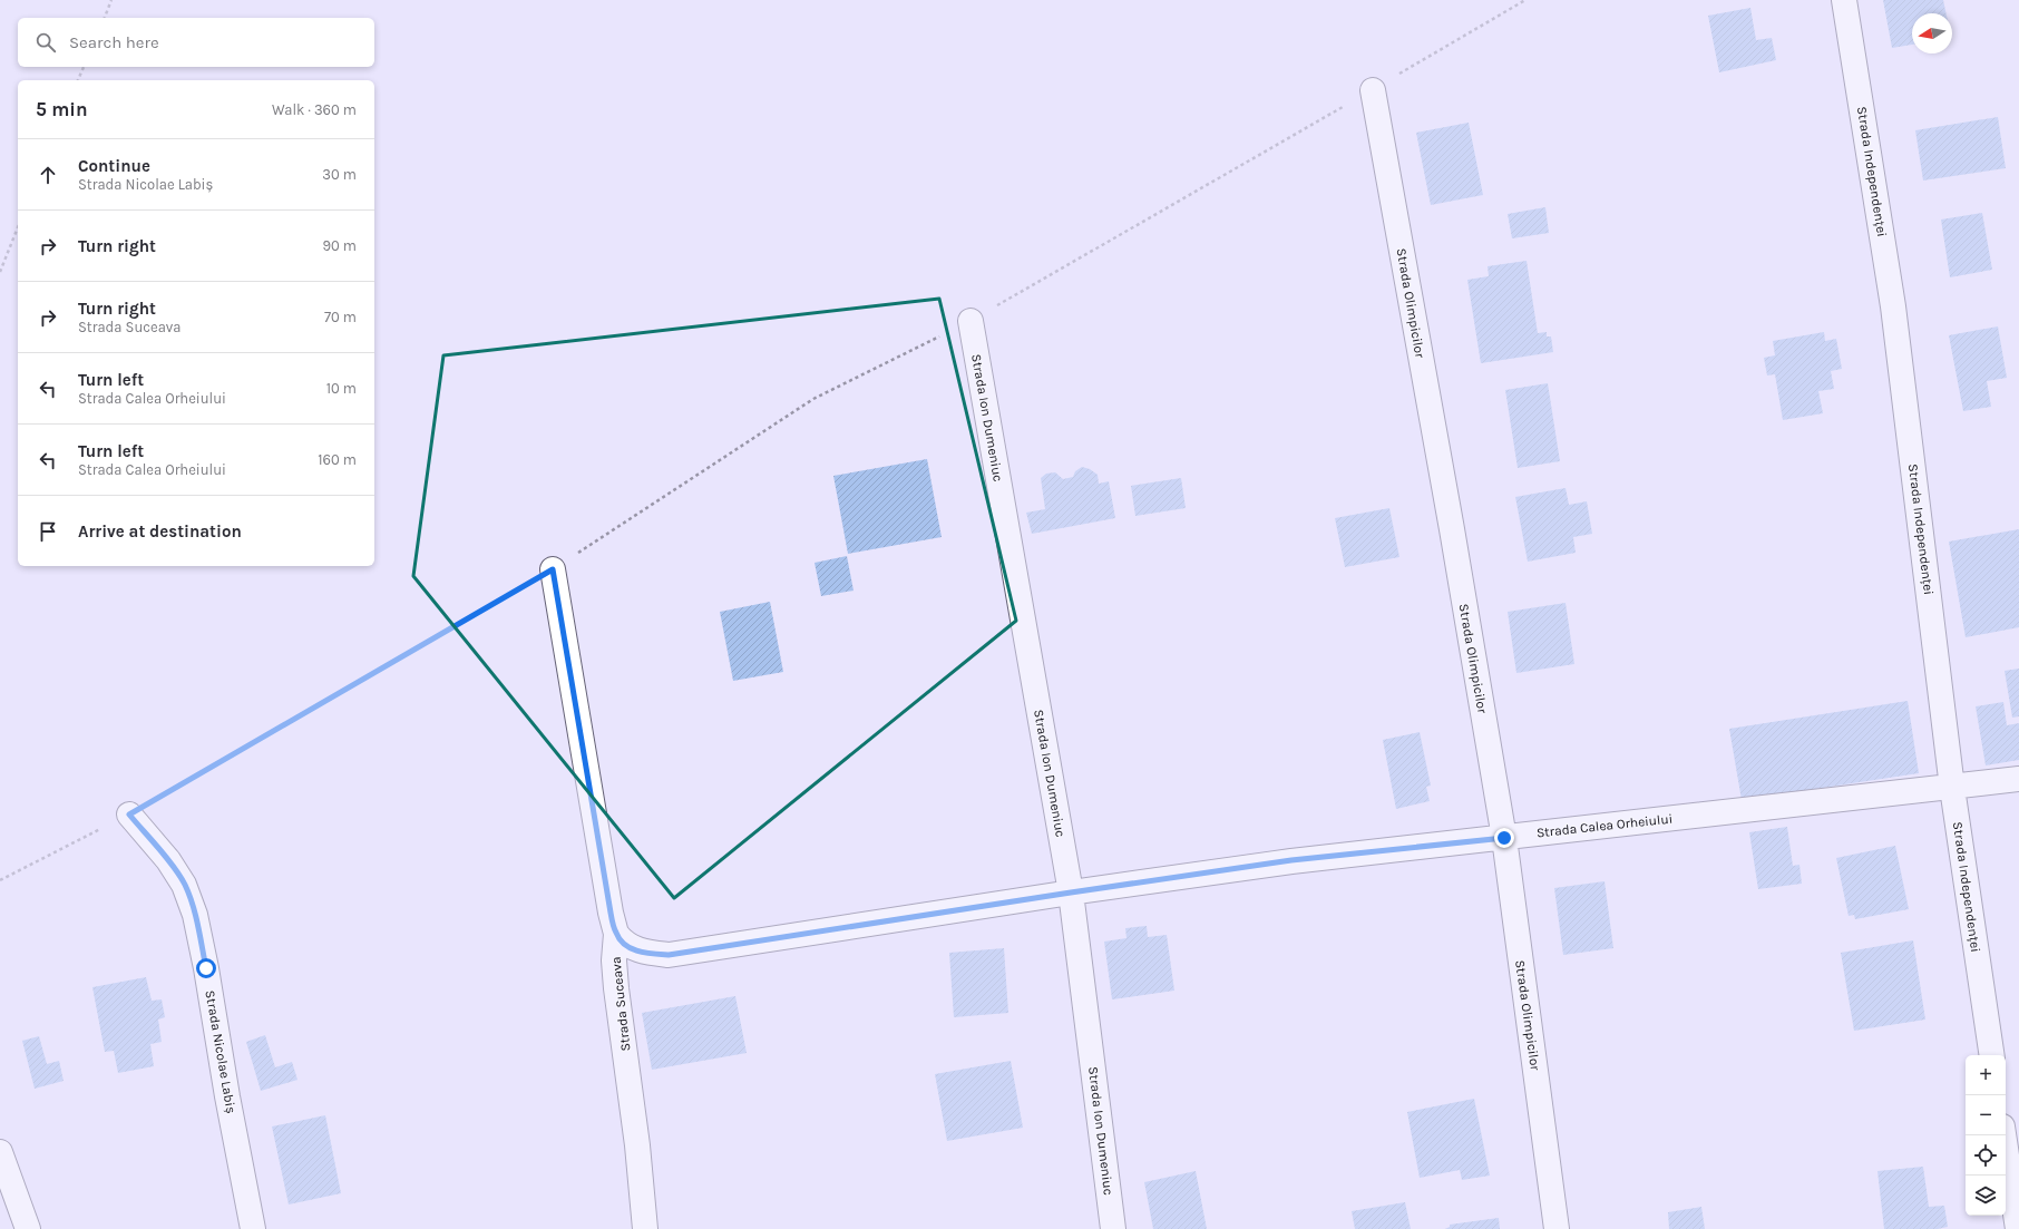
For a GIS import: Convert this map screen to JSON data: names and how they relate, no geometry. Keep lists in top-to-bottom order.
{
  "streets": {
    "street": [
      "Strada Independenței",
      "Strada Olimpicilor",
      "Strada Ion Dumeniuc",
      "Strada Calea Orheiului",
      "Strada Suceava",
      "Strada Nicolae Labiș"
    ]
  },
  "crossings": [
    ["Strada Independenței", "Strada Calea Orheiului"],
    ["Strada Olimpicilor", "Strada Calea Orheiului"],
    ["Strada Ion Dumeniuc", "Strada Calea Orheiului"],
    ["Strada Calea Orheiului", "Strada Suceava"]
  ],
  "north": "left",
  "page": {
    "search": "Search here",
    "heading": ["5 min", "Walk · 360 m"],
    "list": [
      ["Continue", "Strada Nicolae Labiș", "30 m"],
      ["Turn right", "90 m"],
      ["Turn right", "Strada Suceava", "70 m"],
      ["Turn left", "Strada Calea Orheiului", "10 m"],
      ["Turn left", "Strada Calea Orheiului", "160 m"],
      "Arrive at destination"
    ],
    "map_buttons": ["+", "−"]
  }
}
